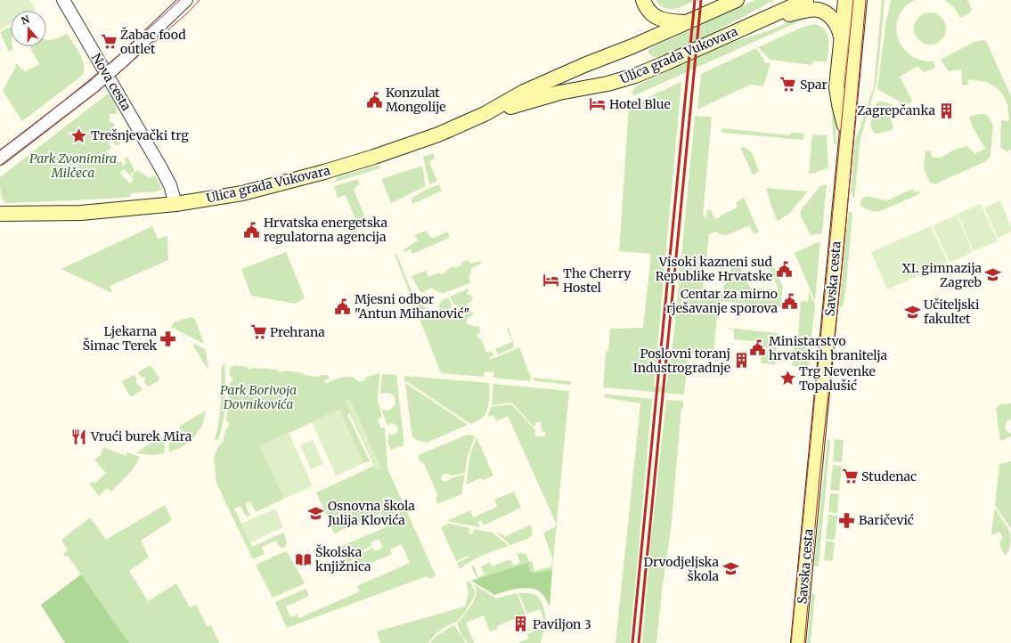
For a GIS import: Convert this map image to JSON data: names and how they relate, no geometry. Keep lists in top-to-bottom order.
{
  "streets": {
    "main road": ["Ulica grada Vukovara", "Savska cesta"],
    "street": ["Nova cesta"]
  },
  "crossings": [
    ["Ulica grada Vukovara", "Nova cesta"]
  ],
  "parks": ["Park Zvonimira Milčeca", "Park Borivoja Dovnikovića"],
  "places": {
    "supermarket": [
      "Žabac food outlet",
      "Spar",
      "Prehrana",
      "Studenac"
    ],
    "public building": [
      "Konzulat Mongolije",
      "Hrvatska energetska regulatorna agencija",
      "Visoki kazneni sud Republike Hrvatske",
      "Centar za mirno rješavanje sporova",
      "Mjesni odbor \"Antun Mihanović\"",
      "Ministarstvo hrvatskih branitelja"
    ],
    "hotel": ["Hotel Blue", "The Cherry Hostel"],
    "building": ["Zagrepčanka", "Poslovni toranj Industrogradnje", "Paviljon 3"],
    "place": ["Trešnjevački trg", "Trg Nevenke Topalušić"],
    "school or university": [
      "XI. gimnazija Zagreb",
      "Učiteljski fakultet",
      "Osnovna škola Julija Klovića",
      "Drvodjeljska škola"
    ],
    "pharmacy": ["Ljekarna Šimac Terek", "Baričević"],
    "restaurant": ["Vrući burek Mira"],
    "library": ["Školska knjižnica"]
  },
  "north": "top"
}
